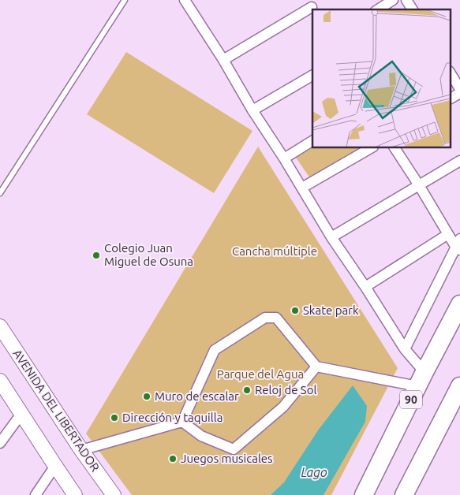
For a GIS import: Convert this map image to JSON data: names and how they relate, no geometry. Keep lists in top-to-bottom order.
{
  "streets": {
    "highway": ["90"],
    "main road": ["AVENIDA DEL LIBERTADOR"]
  },
  "water": ["Lago"],
  "parks": ["Cancha múltiple", "Parque del Agua"],
  "places": [
    "Colegio Juan Miguel de Osuna",
    "Skate park",
    "Reloj de Sol",
    "Muro de escalar",
    "Dirección y taquilla",
    "Juegos musicales"
  ]
}
